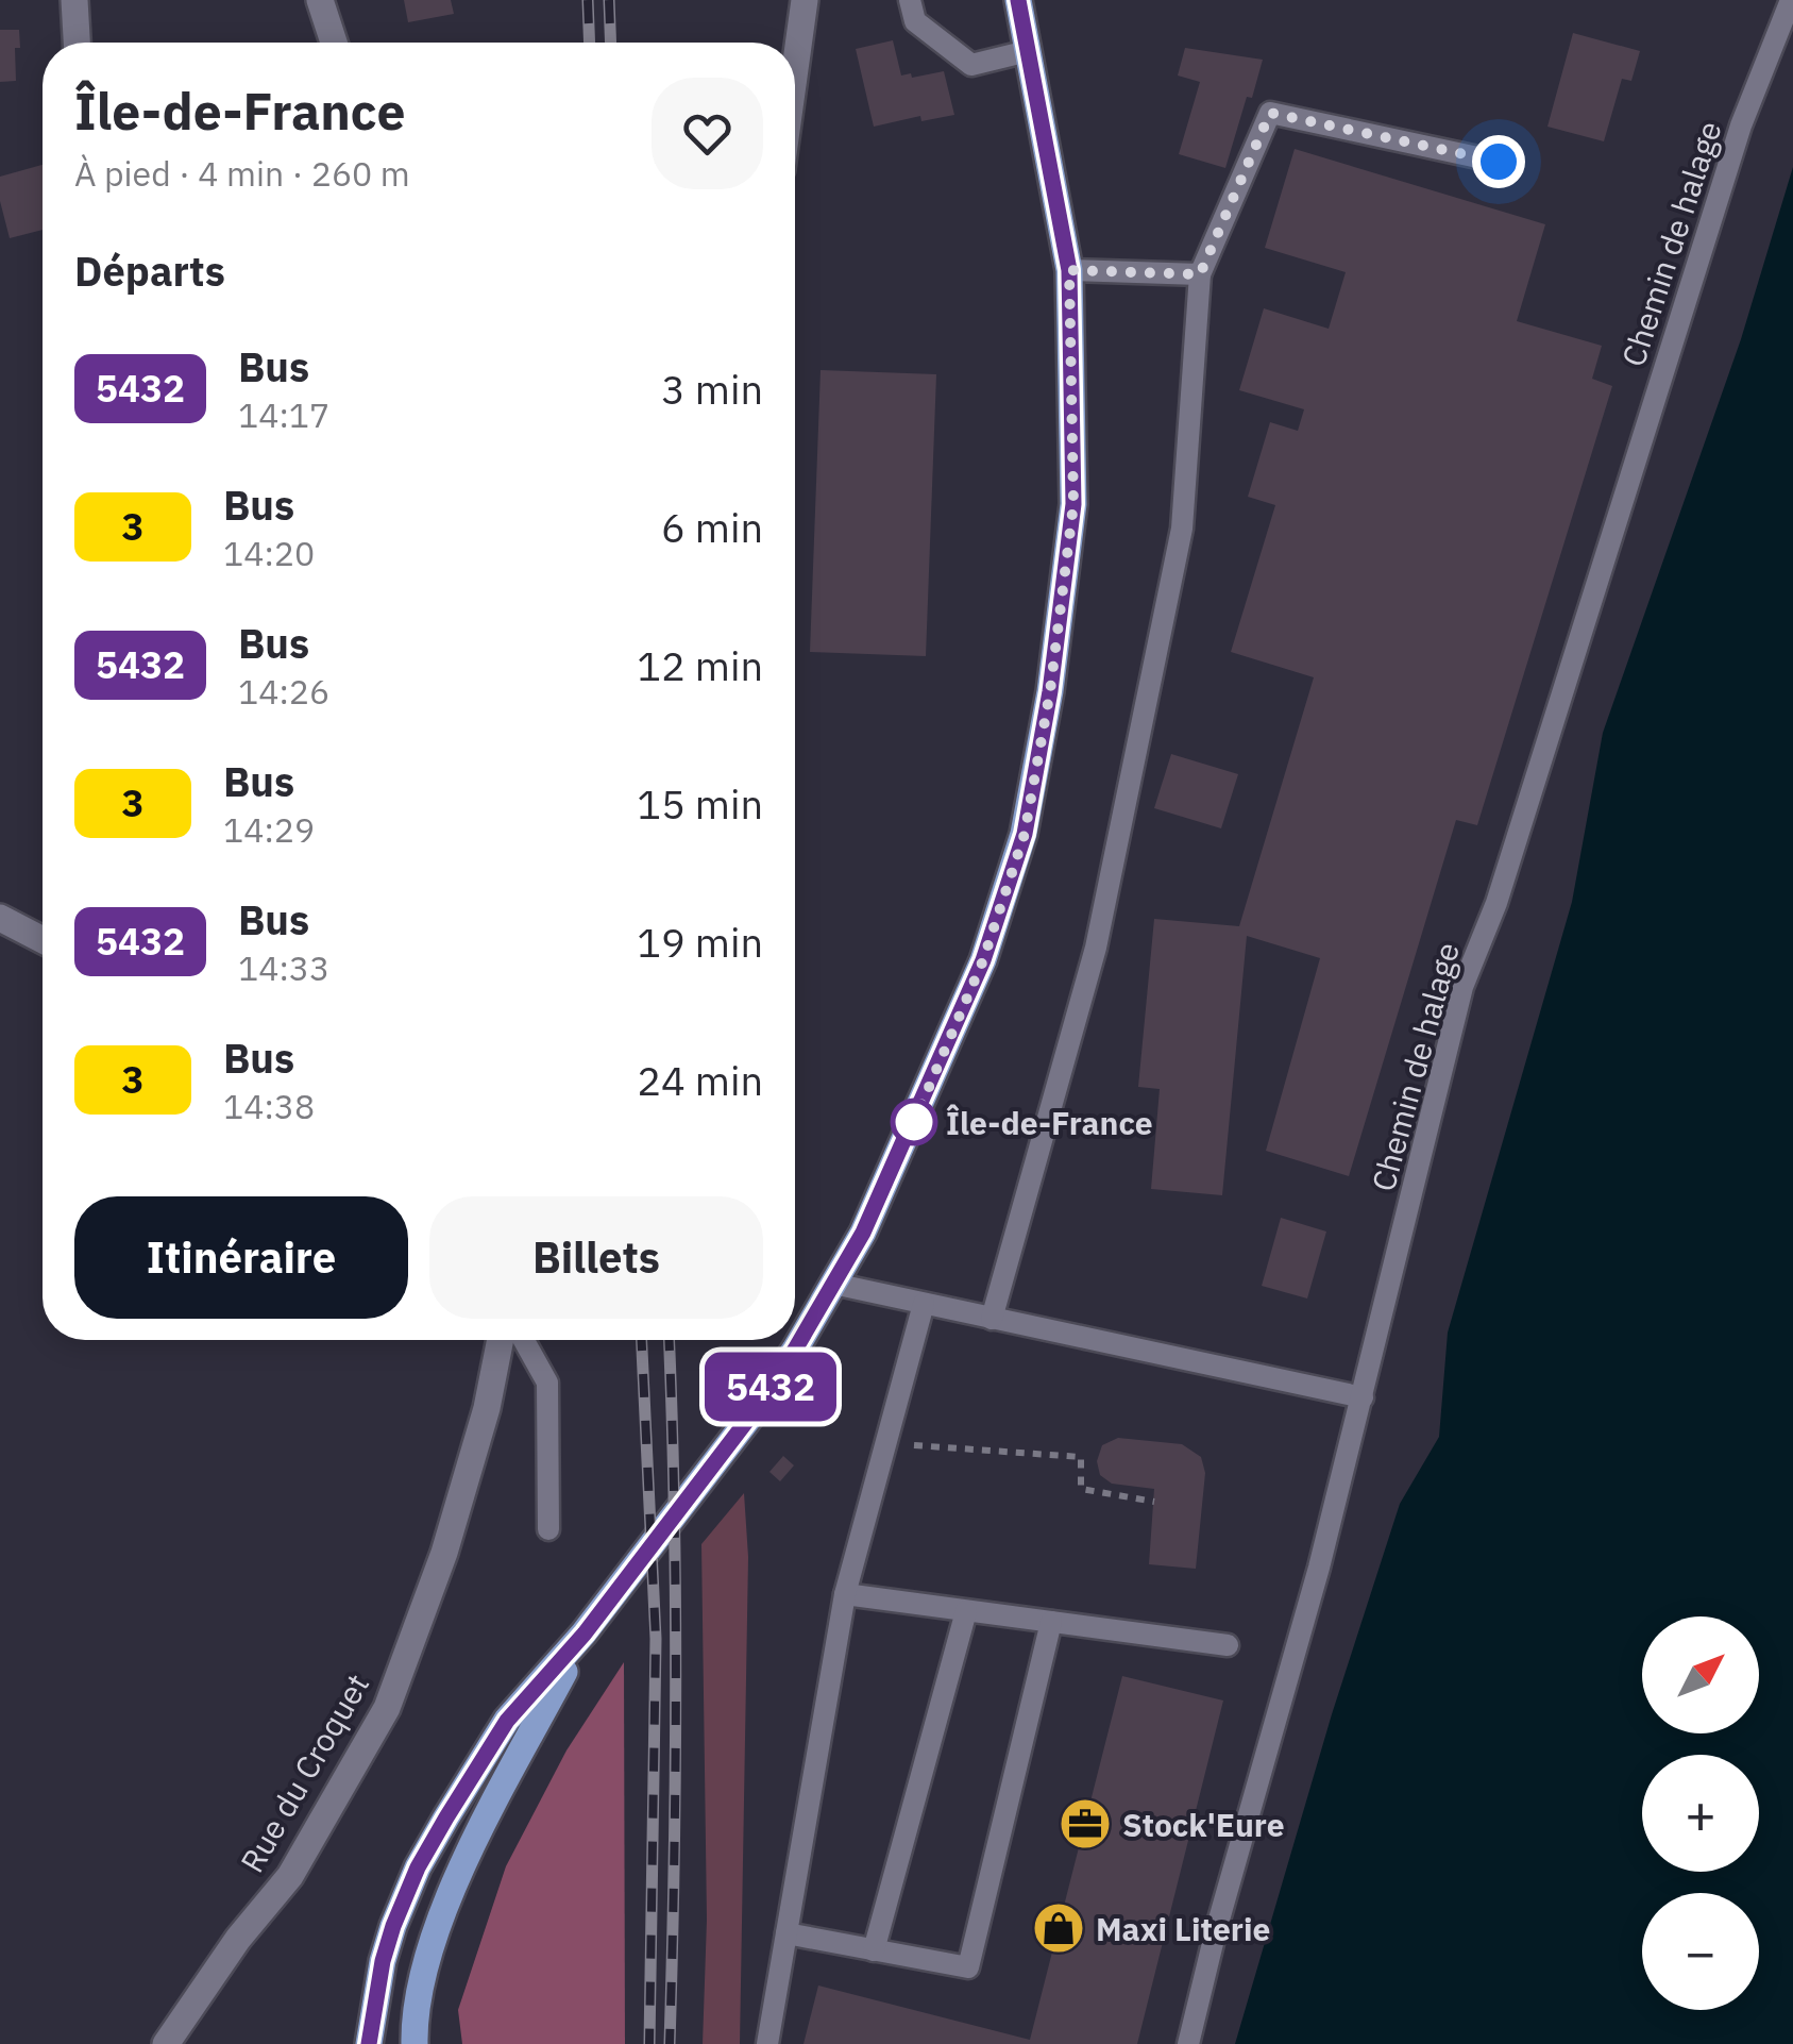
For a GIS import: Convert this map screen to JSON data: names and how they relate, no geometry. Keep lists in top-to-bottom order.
{
  "streets": {
    "street": ["Rue du Croquet"],
    "lane": ["Chemin de halage"]
  },
  "places": {
    "other": ["Île-de-France"],
    "office": ["Stock'Eure"],
    "shop": ["Maxi Literie"]
  },
  "lines": ["bus line 5432"],
  "north": "top right",
  "page": {
    "on_map": "5432",
    "heading": [
      ["Île-de-France", "À pied · 4 min · 260 m"],
      "Départs"
    ],
    "list": [
      {
        "mark": "5432",
        "name": "Bus",
        "note": "14:17",
        "value": "3 min"
      },
      {
        "mark": "3",
        "name": "Bus",
        "note": "14:20",
        "value": "6 min"
      },
      {
        "mark": "5432",
        "name": "Bus",
        "note": "14:26",
        "value": "12 min"
      },
      {
        "mark": "3",
        "name": "Bus",
        "note": "14:29",
        "value": "15 min"
      },
      {
        "mark": "5432",
        "name": "Bus",
        "note": "14:33",
        "value": "19 min"
      },
      {
        "mark": "3",
        "name": "Bus",
        "note": "14:38",
        "value": "24 min"
      }
    ],
    "buttons": ["Itinéraire", "Billets"],
    "map_buttons": ["+", "−"]
  }
}
